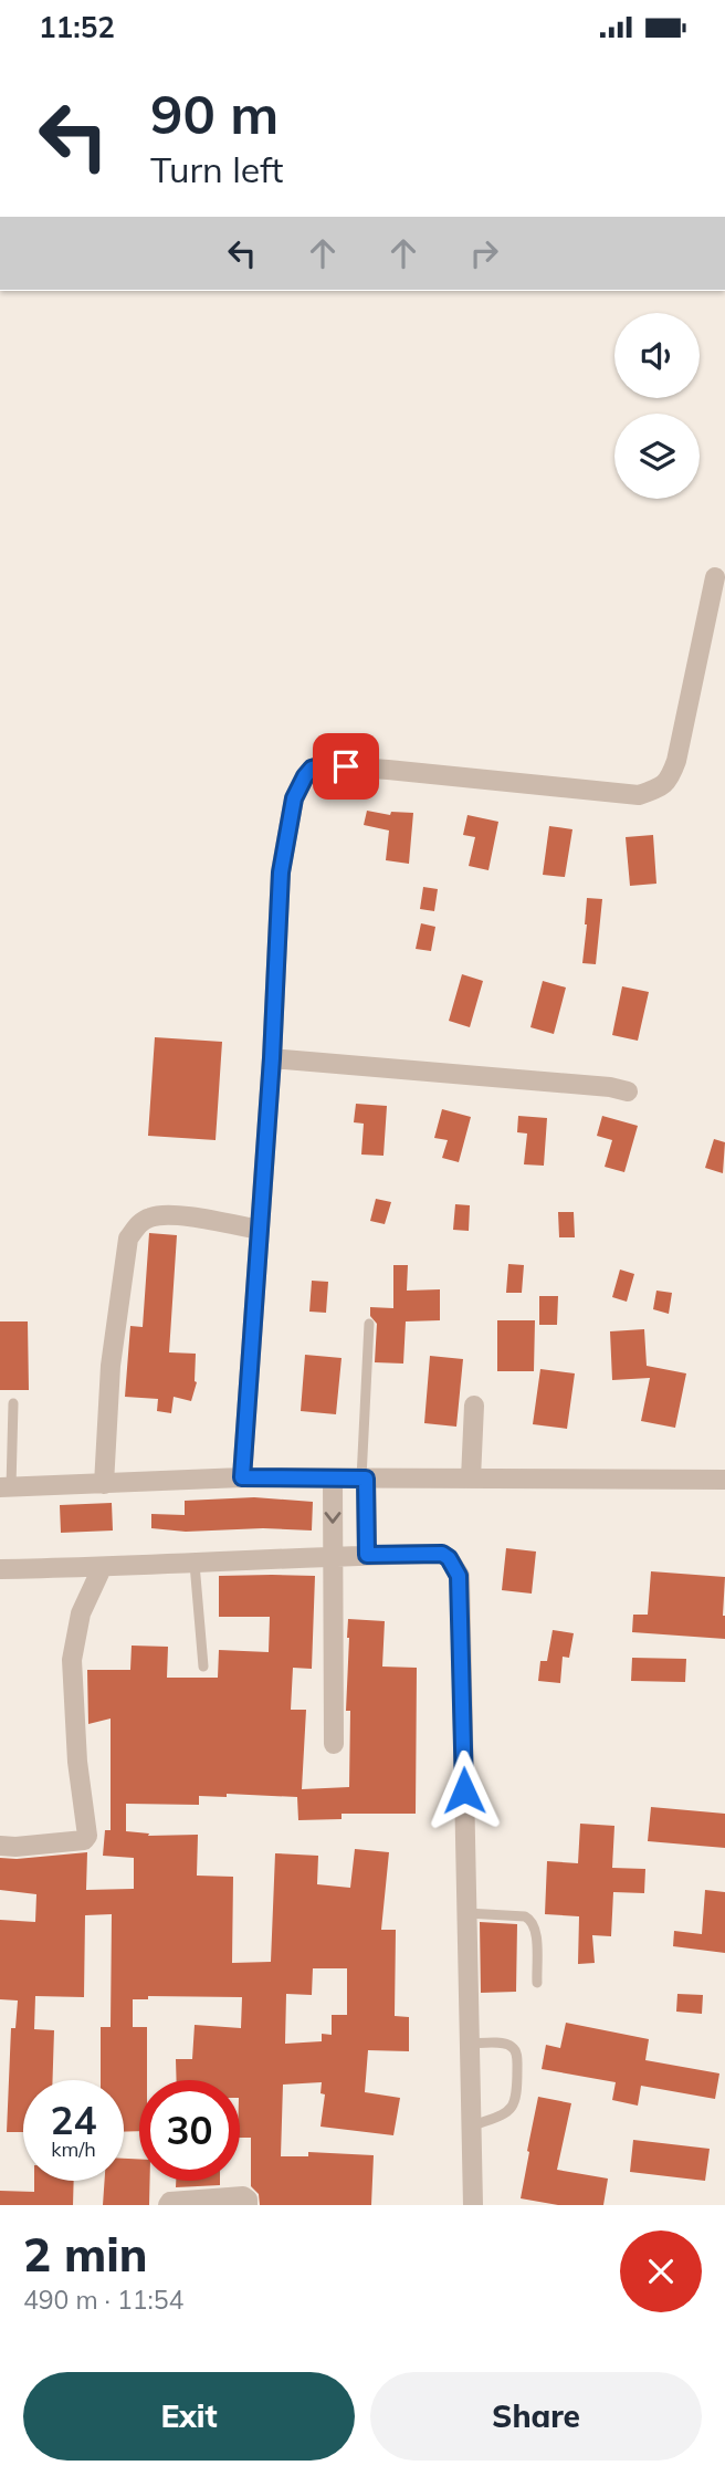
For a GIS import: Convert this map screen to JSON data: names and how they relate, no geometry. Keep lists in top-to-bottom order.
{
  "page": {
    "status": "11:52",
    "turn": ["90 m", "Turn left"],
    "speed": "24 km/h",
    "limit": "30",
    "heading": ["2 min", "490 m · 11:54"],
    "buttons": ["Exit", "Share"]
  }
}
